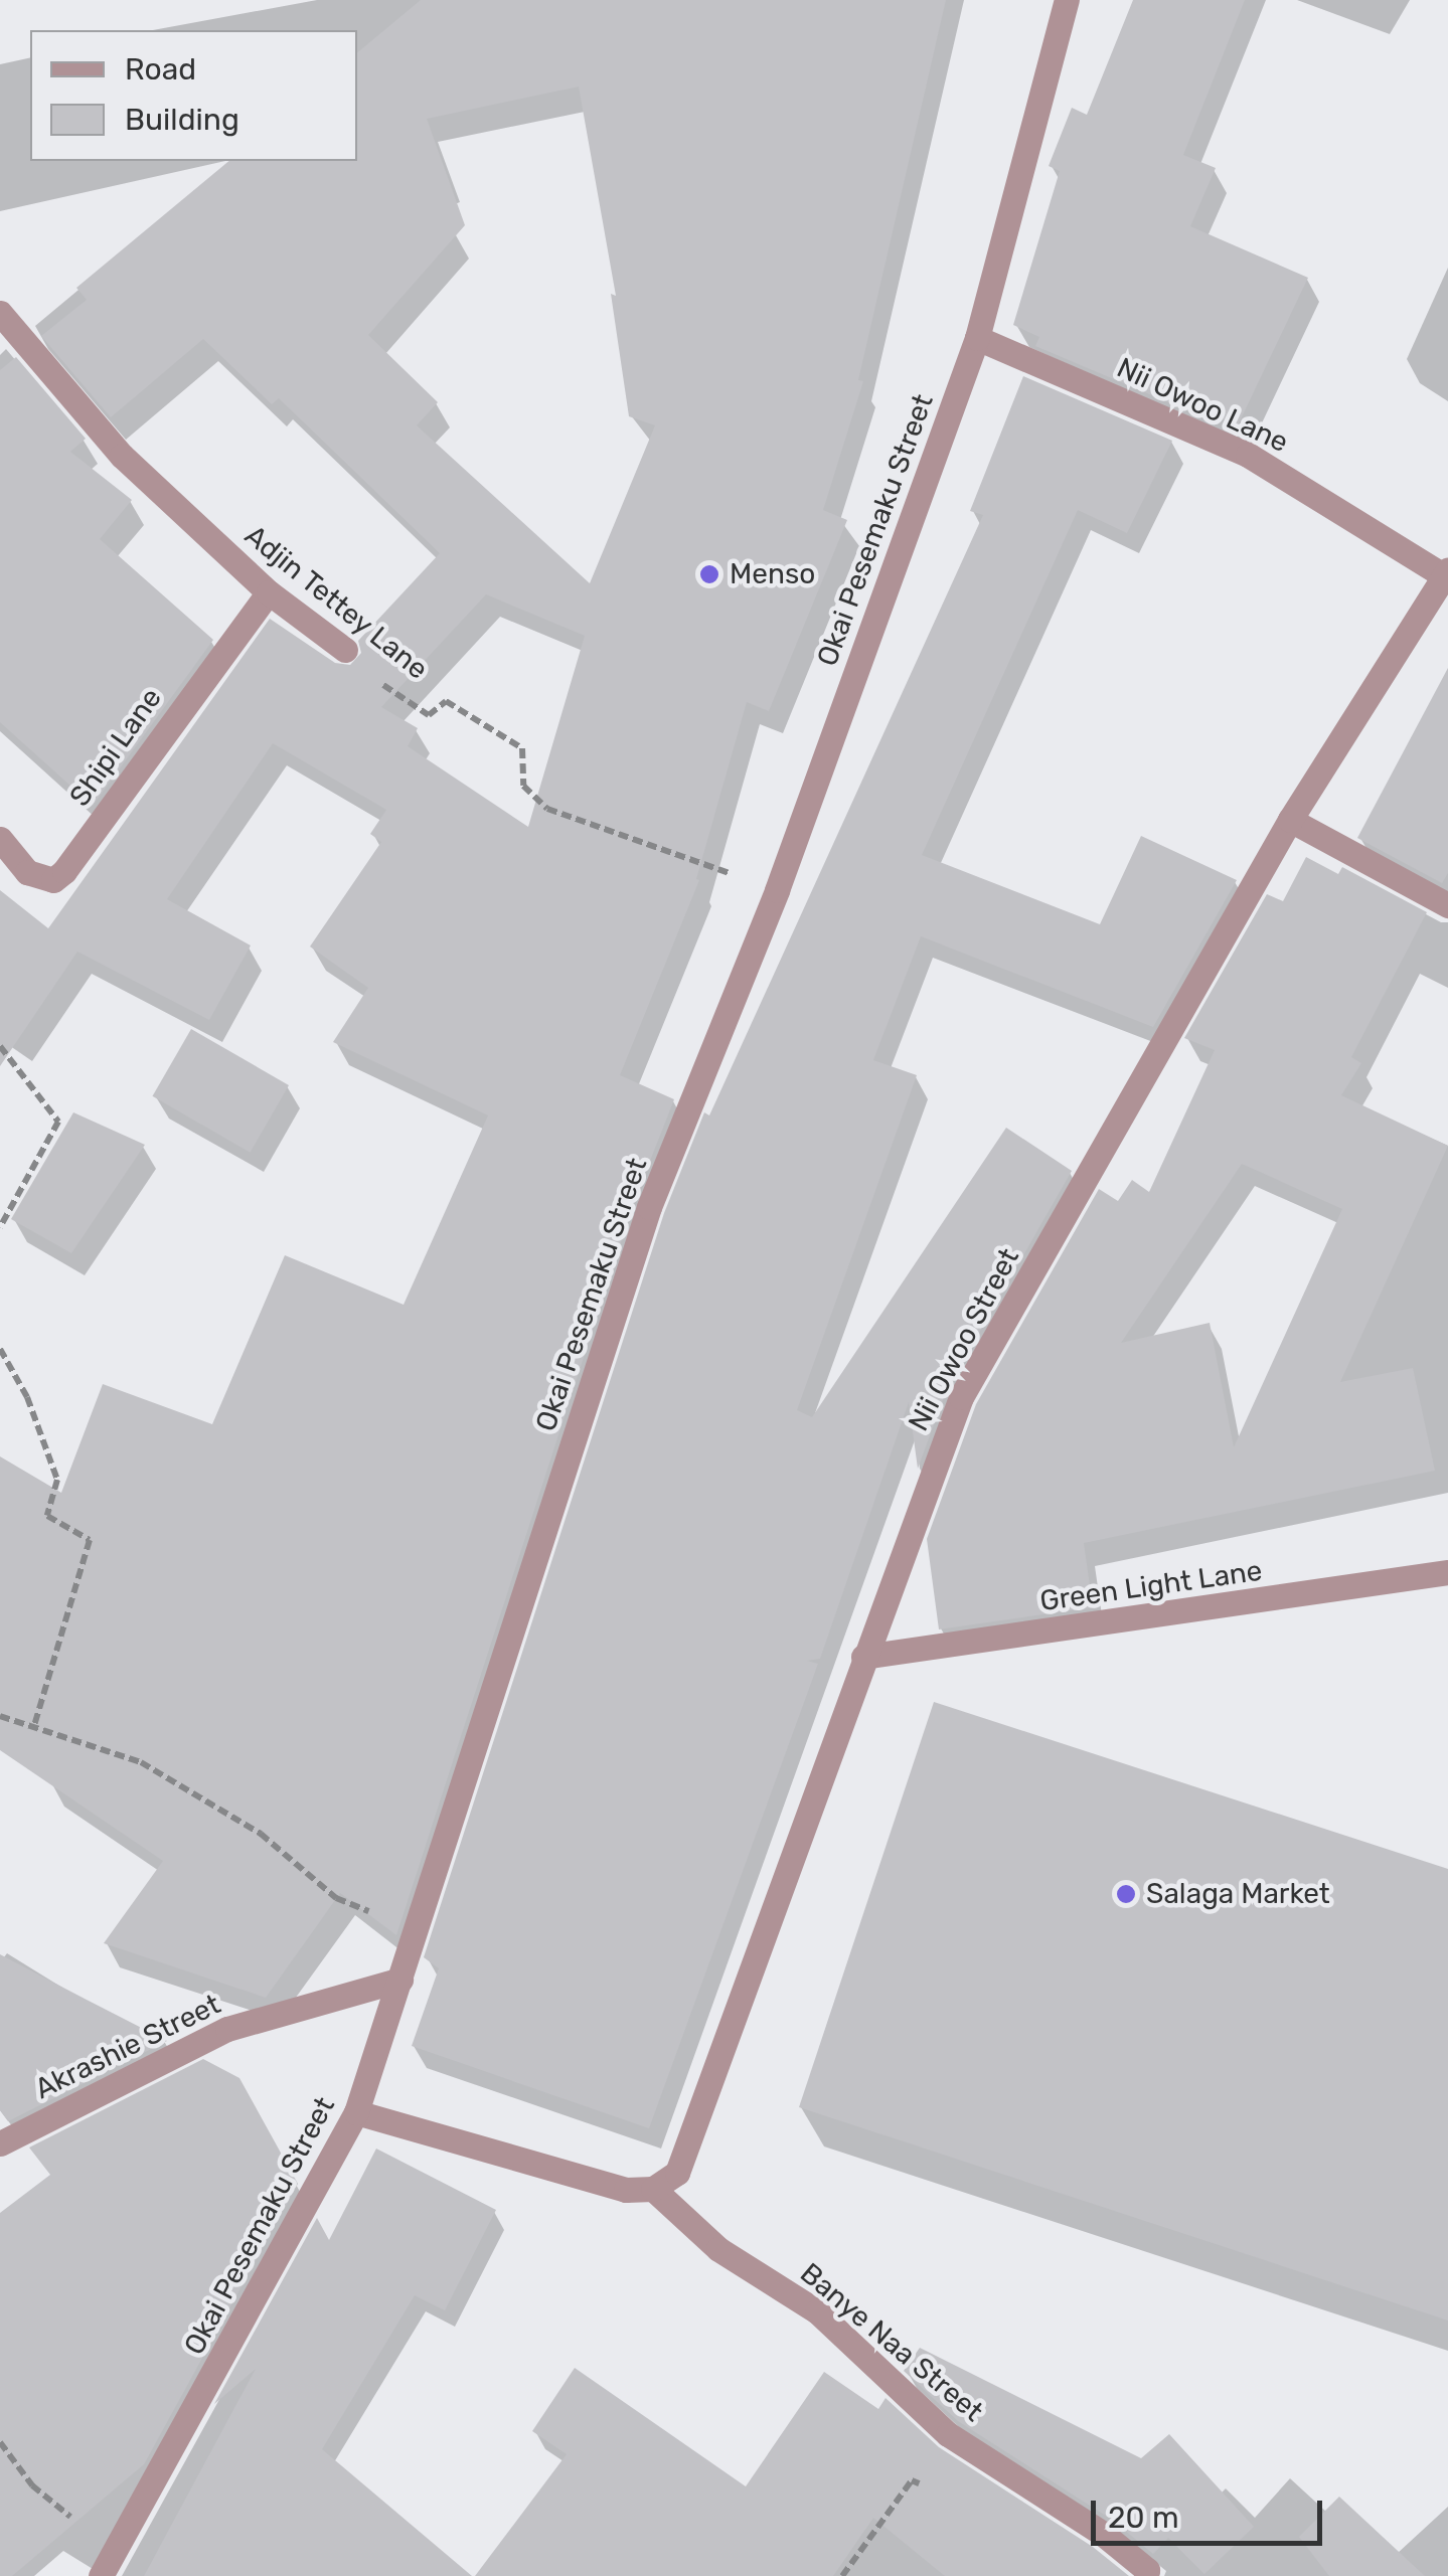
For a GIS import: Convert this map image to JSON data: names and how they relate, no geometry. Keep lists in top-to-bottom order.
{
  "streets": {
    "street": [
      "Nii Owoo Lane",
      "Okai Pesemaku Street",
      "Adjin Tettey Lane",
      "Shipi Lane",
      "Nii Owoo Street",
      "Green Light Lane",
      "Akrashie Street",
      "Banye Naa Street"
    ]
  },
  "crossings": [
    ["Nii Owoo Lane", "Okai Pesemaku Street"],
    ["Nii Owoo Lane", "Nii Owoo Street"],
    ["Okai Pesemaku Street", "Adjin Tettey Lane"],
    ["Okai Pesemaku Street", "Akrashie Street"],
    ["Adjin Tettey Lane", "Shipi Lane"],
    ["Nii Owoo Street", "Green Light Lane"],
    ["Nii Owoo Street", "Banye Naa Street"]
  ],
  "places": ["Menso", "Salaga Market"],
  "legend": ["Road", "Building"],
  "scale_bar": "20 m"
}
